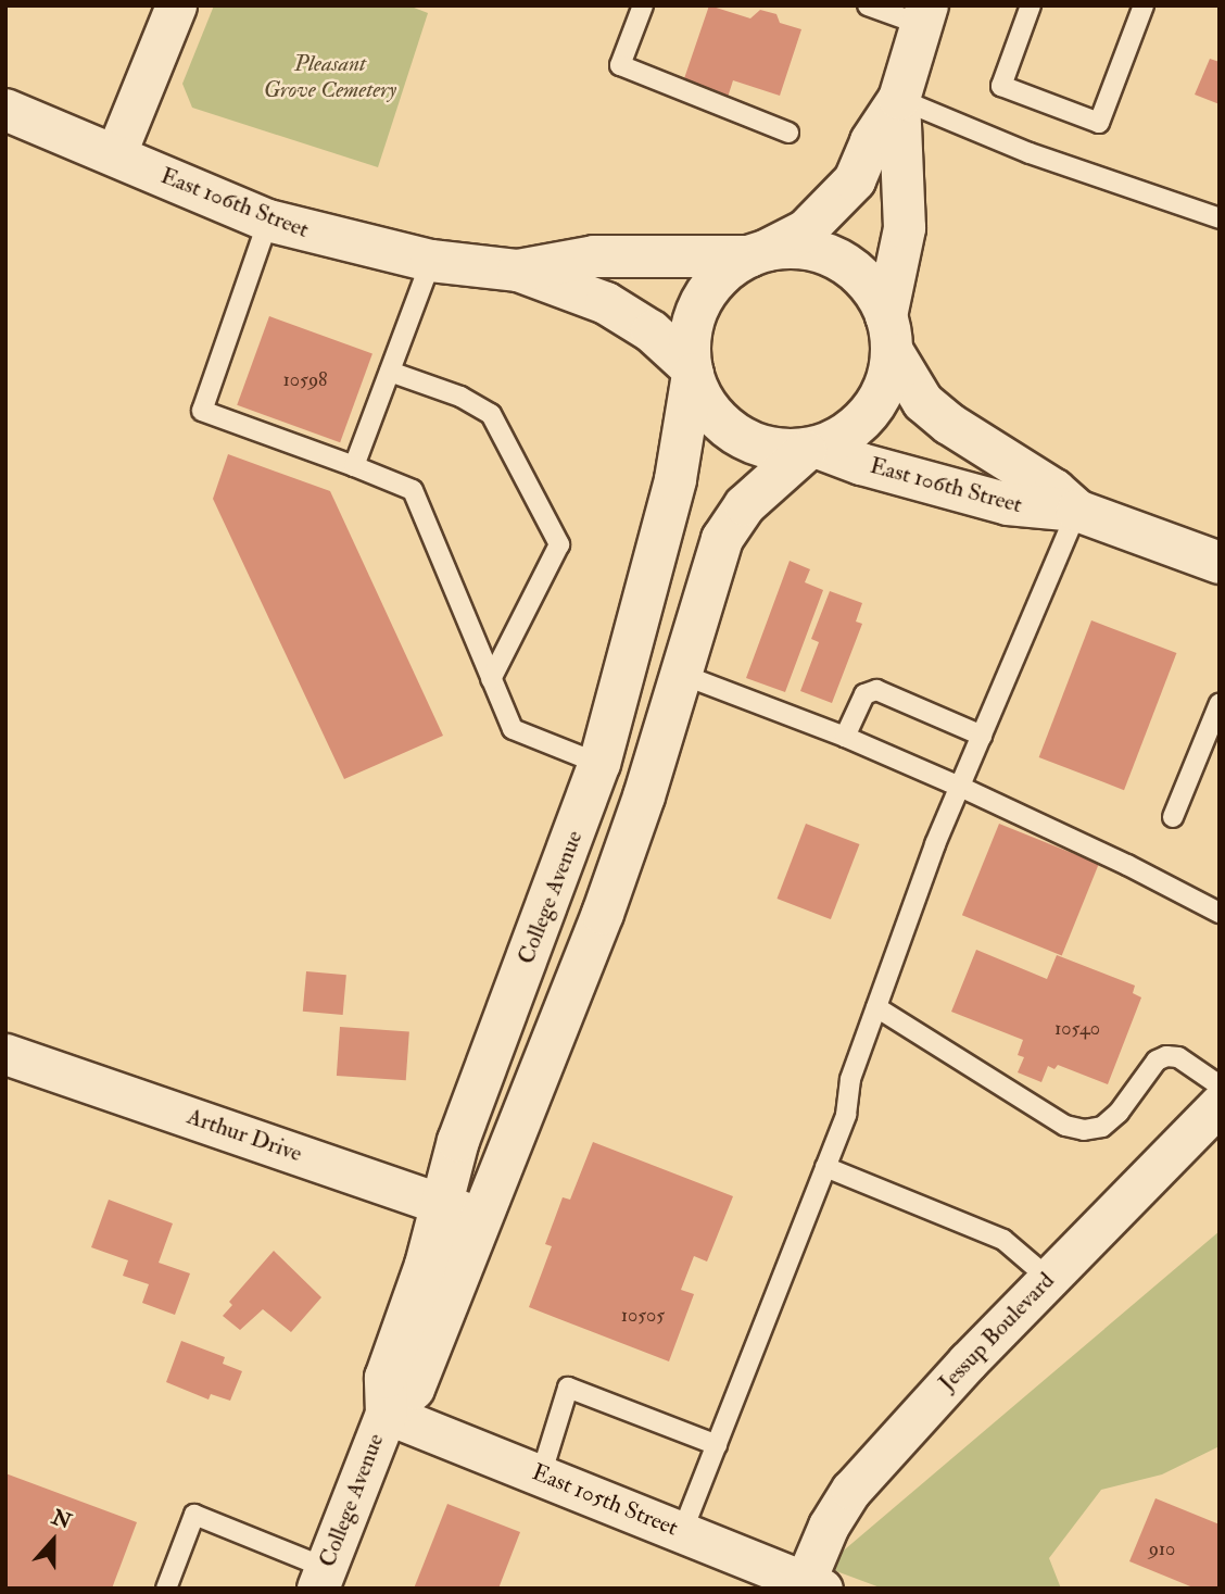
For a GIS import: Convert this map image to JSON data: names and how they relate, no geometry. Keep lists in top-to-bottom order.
{
  "streets": {
    "main road": ["East 106th Street", "College Avenue"],
    "street": ["Arthur Drive", "Jessup Boulevard", "East 105th Street"]
  },
  "crossings": [
    ["East 106th Street", "College Avenue"],
    ["College Avenue", "Arthur Drive"],
    ["College Avenue", "East 105th Street"],
    ["Jessup Boulevard", "East 105th Street"]
  ],
  "parks": ["Pleasant Grove Cemetery"],
  "house_numbers": [
    "10598",
    "10540",
    "10505",
    "910"
  ],
  "north": "top"
}
